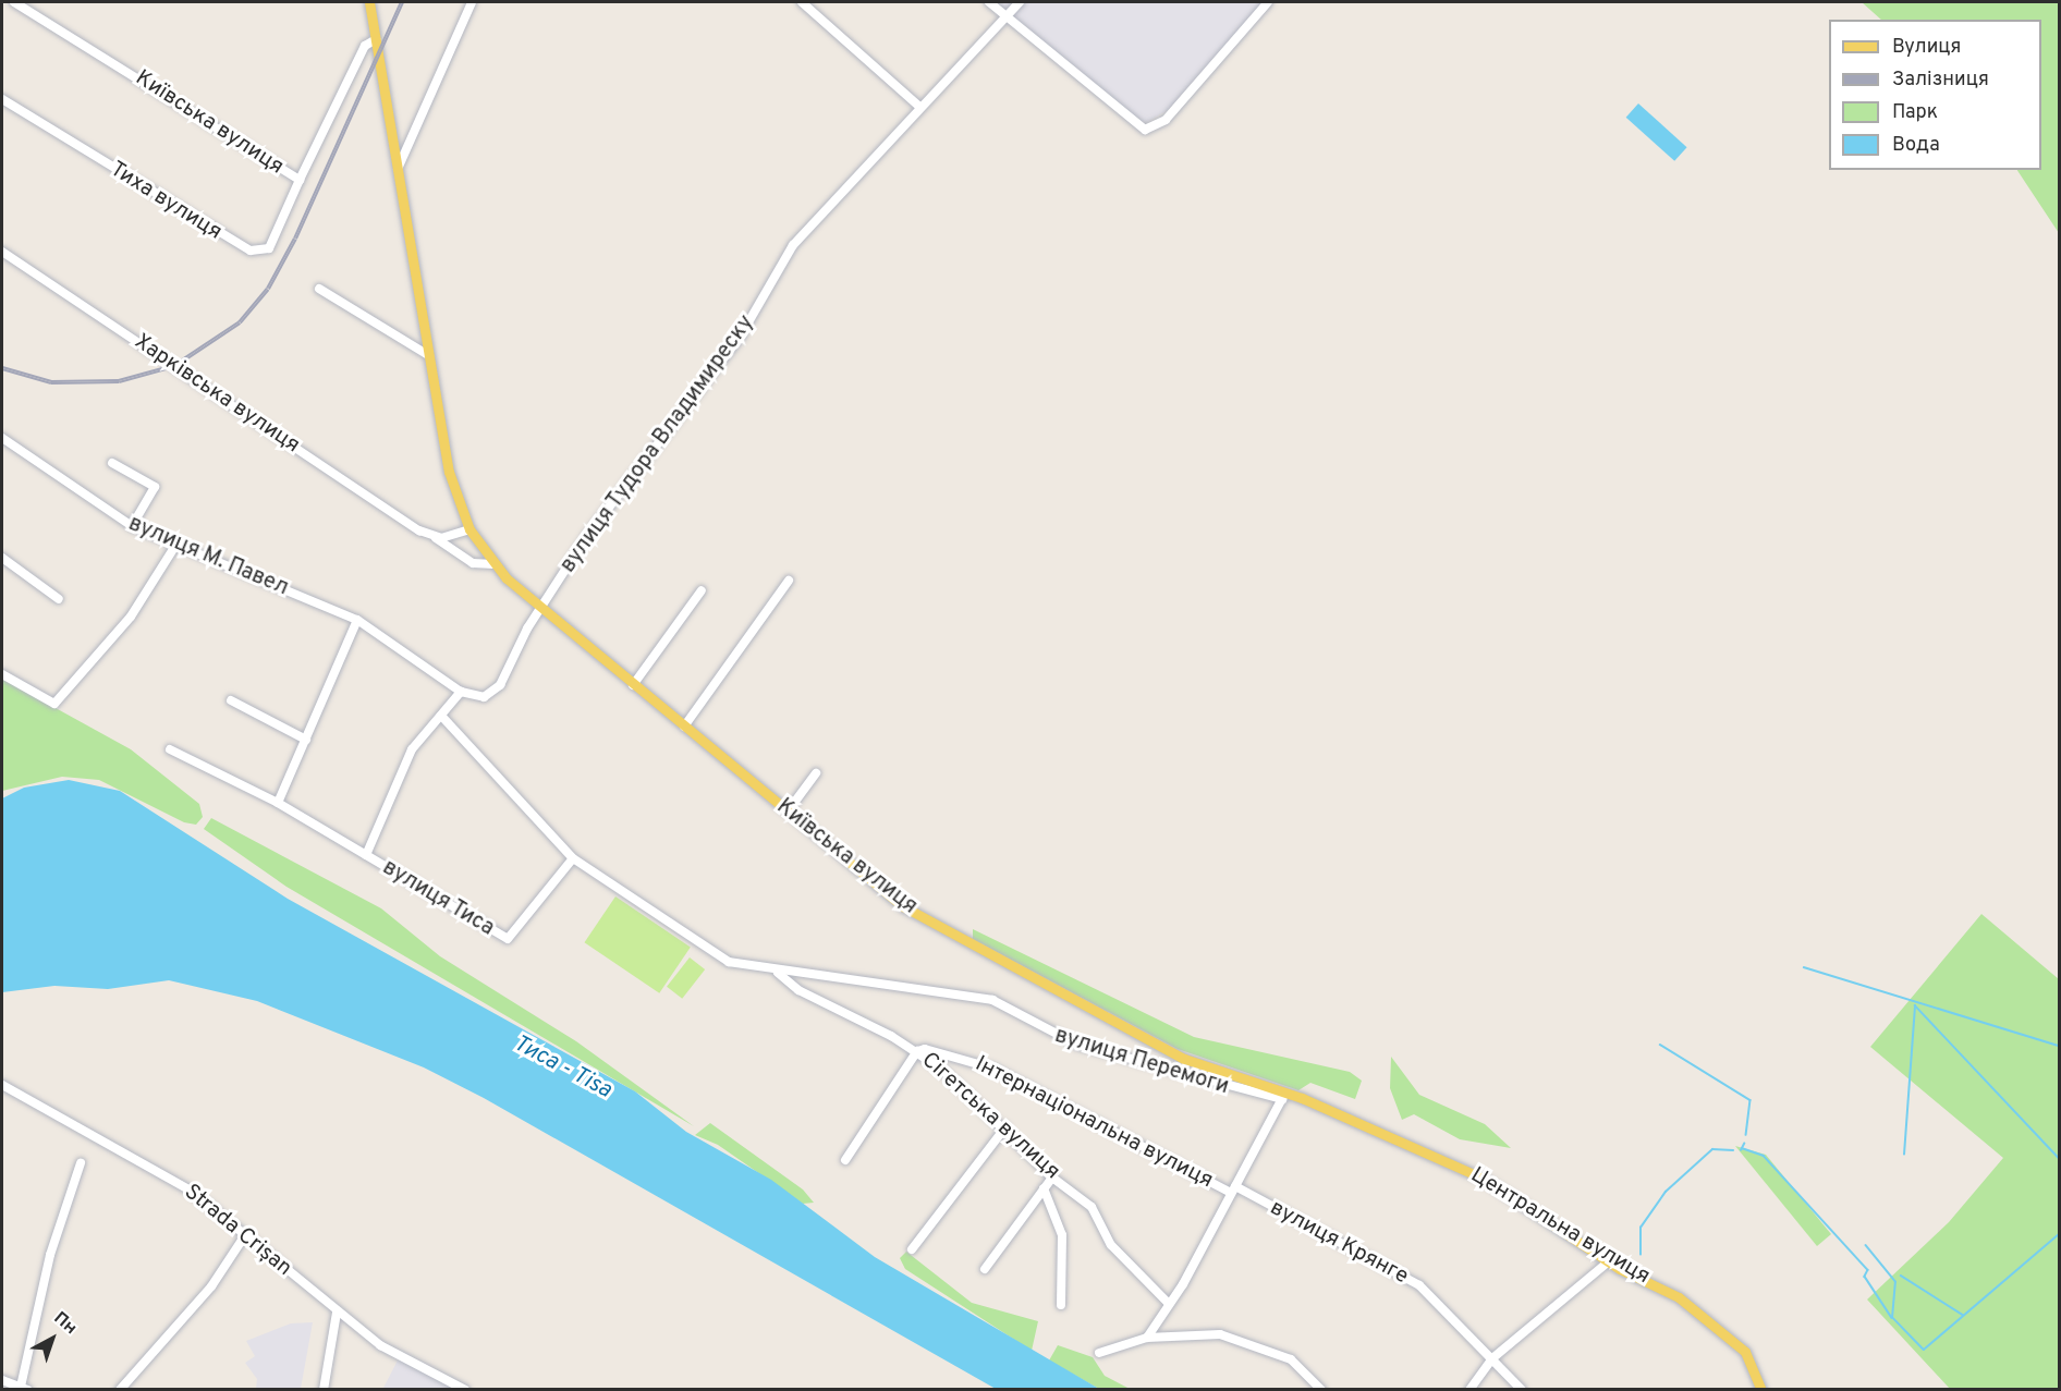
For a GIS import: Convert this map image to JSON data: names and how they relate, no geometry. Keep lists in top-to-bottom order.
{
  "streets": {
    "main road": ["Київська вулиця", "Центральна вулиця"],
    "street": [
      "Тиха вулиця",
      "Харківська вулиця",
      "вулиця Тудора Владимиреску",
      "вулиця М. Павел",
      "вулиця Тиса",
      "вулиця Перемоги",
      "Сігетська вулиця",
      "Інтернаціональна вулиця",
      "Strada Crișan",
      "вулиця Крянге"
    ]
  },
  "crossings": [
    ["Київська вулиця", "Тиха вулиця"],
    ["Київська вулиця", "Харківська вулиця"],
    ["Київська вулиця", "вулиця Тудора Владимиреску"],
    ["Київська вулиця", "вулиця Перемоги"],
    ["Київська вулиця", "Інтернаціональна вулиця"],
    ["Київська вулиця", "Центральна вулиця"],
    ["вулиця Тудора Владимиреску", "вулиця М. Павел"],
    ["вулиця Перемоги", "Сігетська вулиця"],
    ["вулиця Перемоги", "Інтернаціональна вулиця"],
    ["вулиця Перемоги", "Центральна вулиця"],
    ["Сігетська вулиця", "Інтернаціональна вулиця"],
    ["Інтернаціональна вулиця", "Центральна вулиця"],
    ["Інтернаціональна вулиця", "вулиця Крянге"]
  ],
  "water": ["Тиса - Tisa"],
  "legend": [
    "Вулиця",
    "Залізниця",
    "Парк",
    "Вода"
  ],
  "north": "top right"
}
